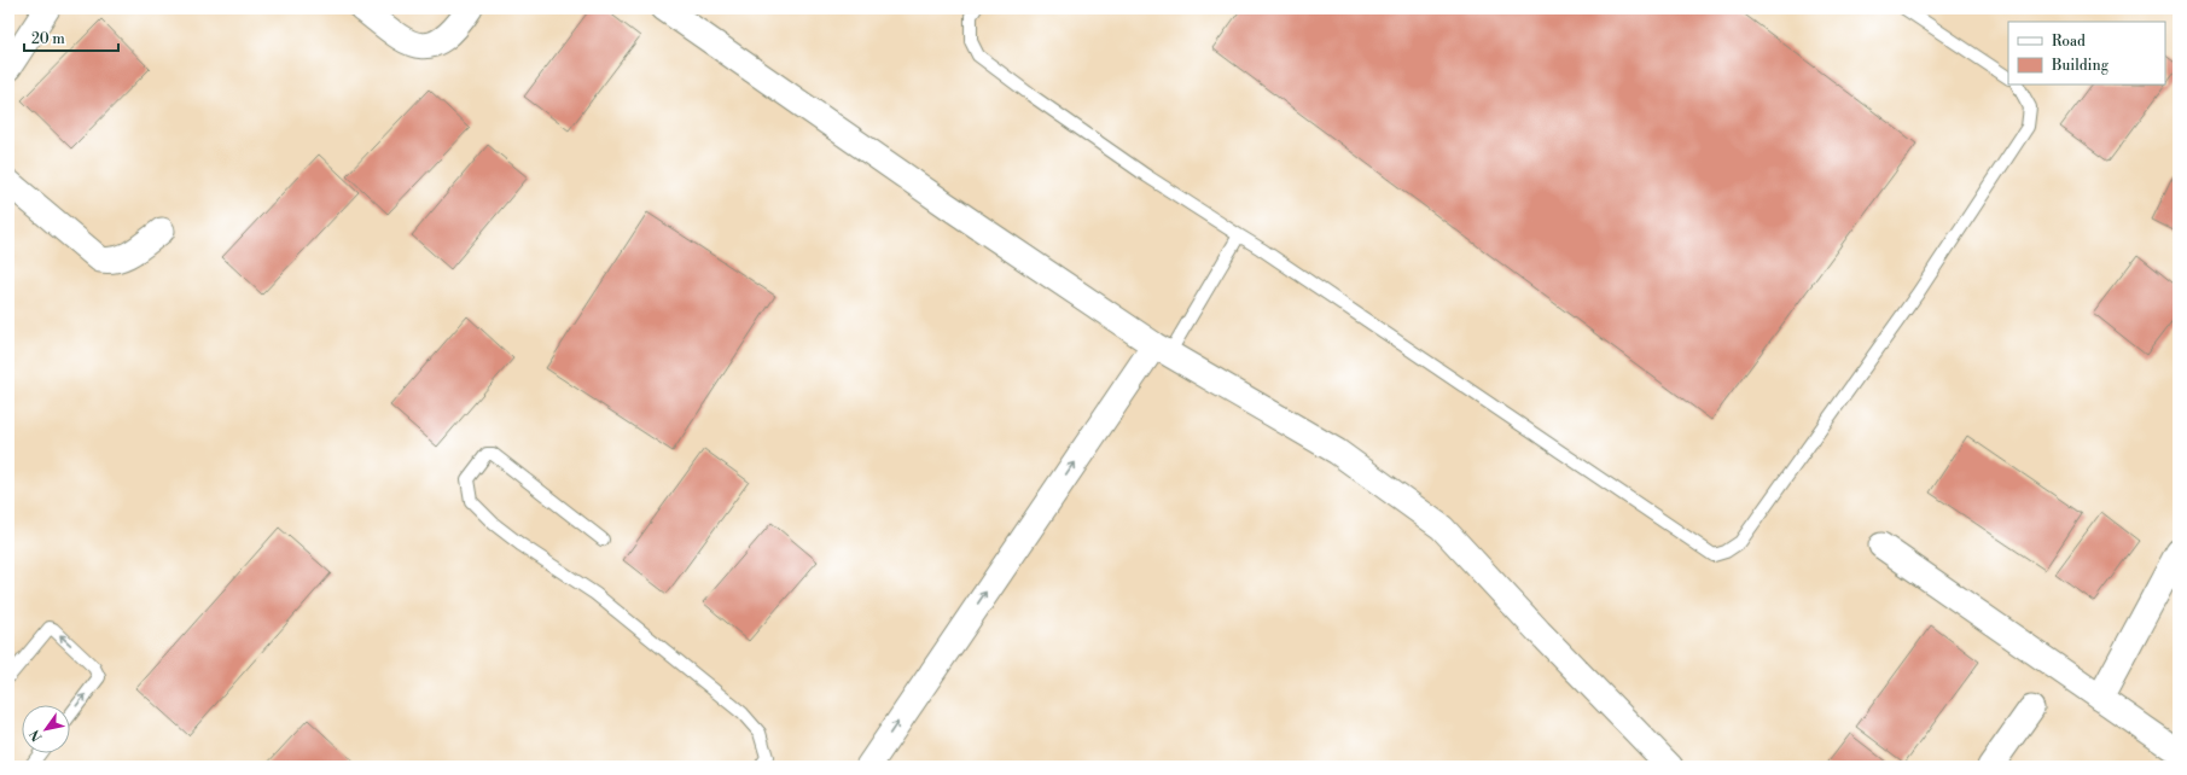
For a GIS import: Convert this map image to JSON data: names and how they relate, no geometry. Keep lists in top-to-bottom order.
{
  "legend": ["Road", "Building"],
  "scale_bar": "20 m",
  "north": "bottom left"
}
